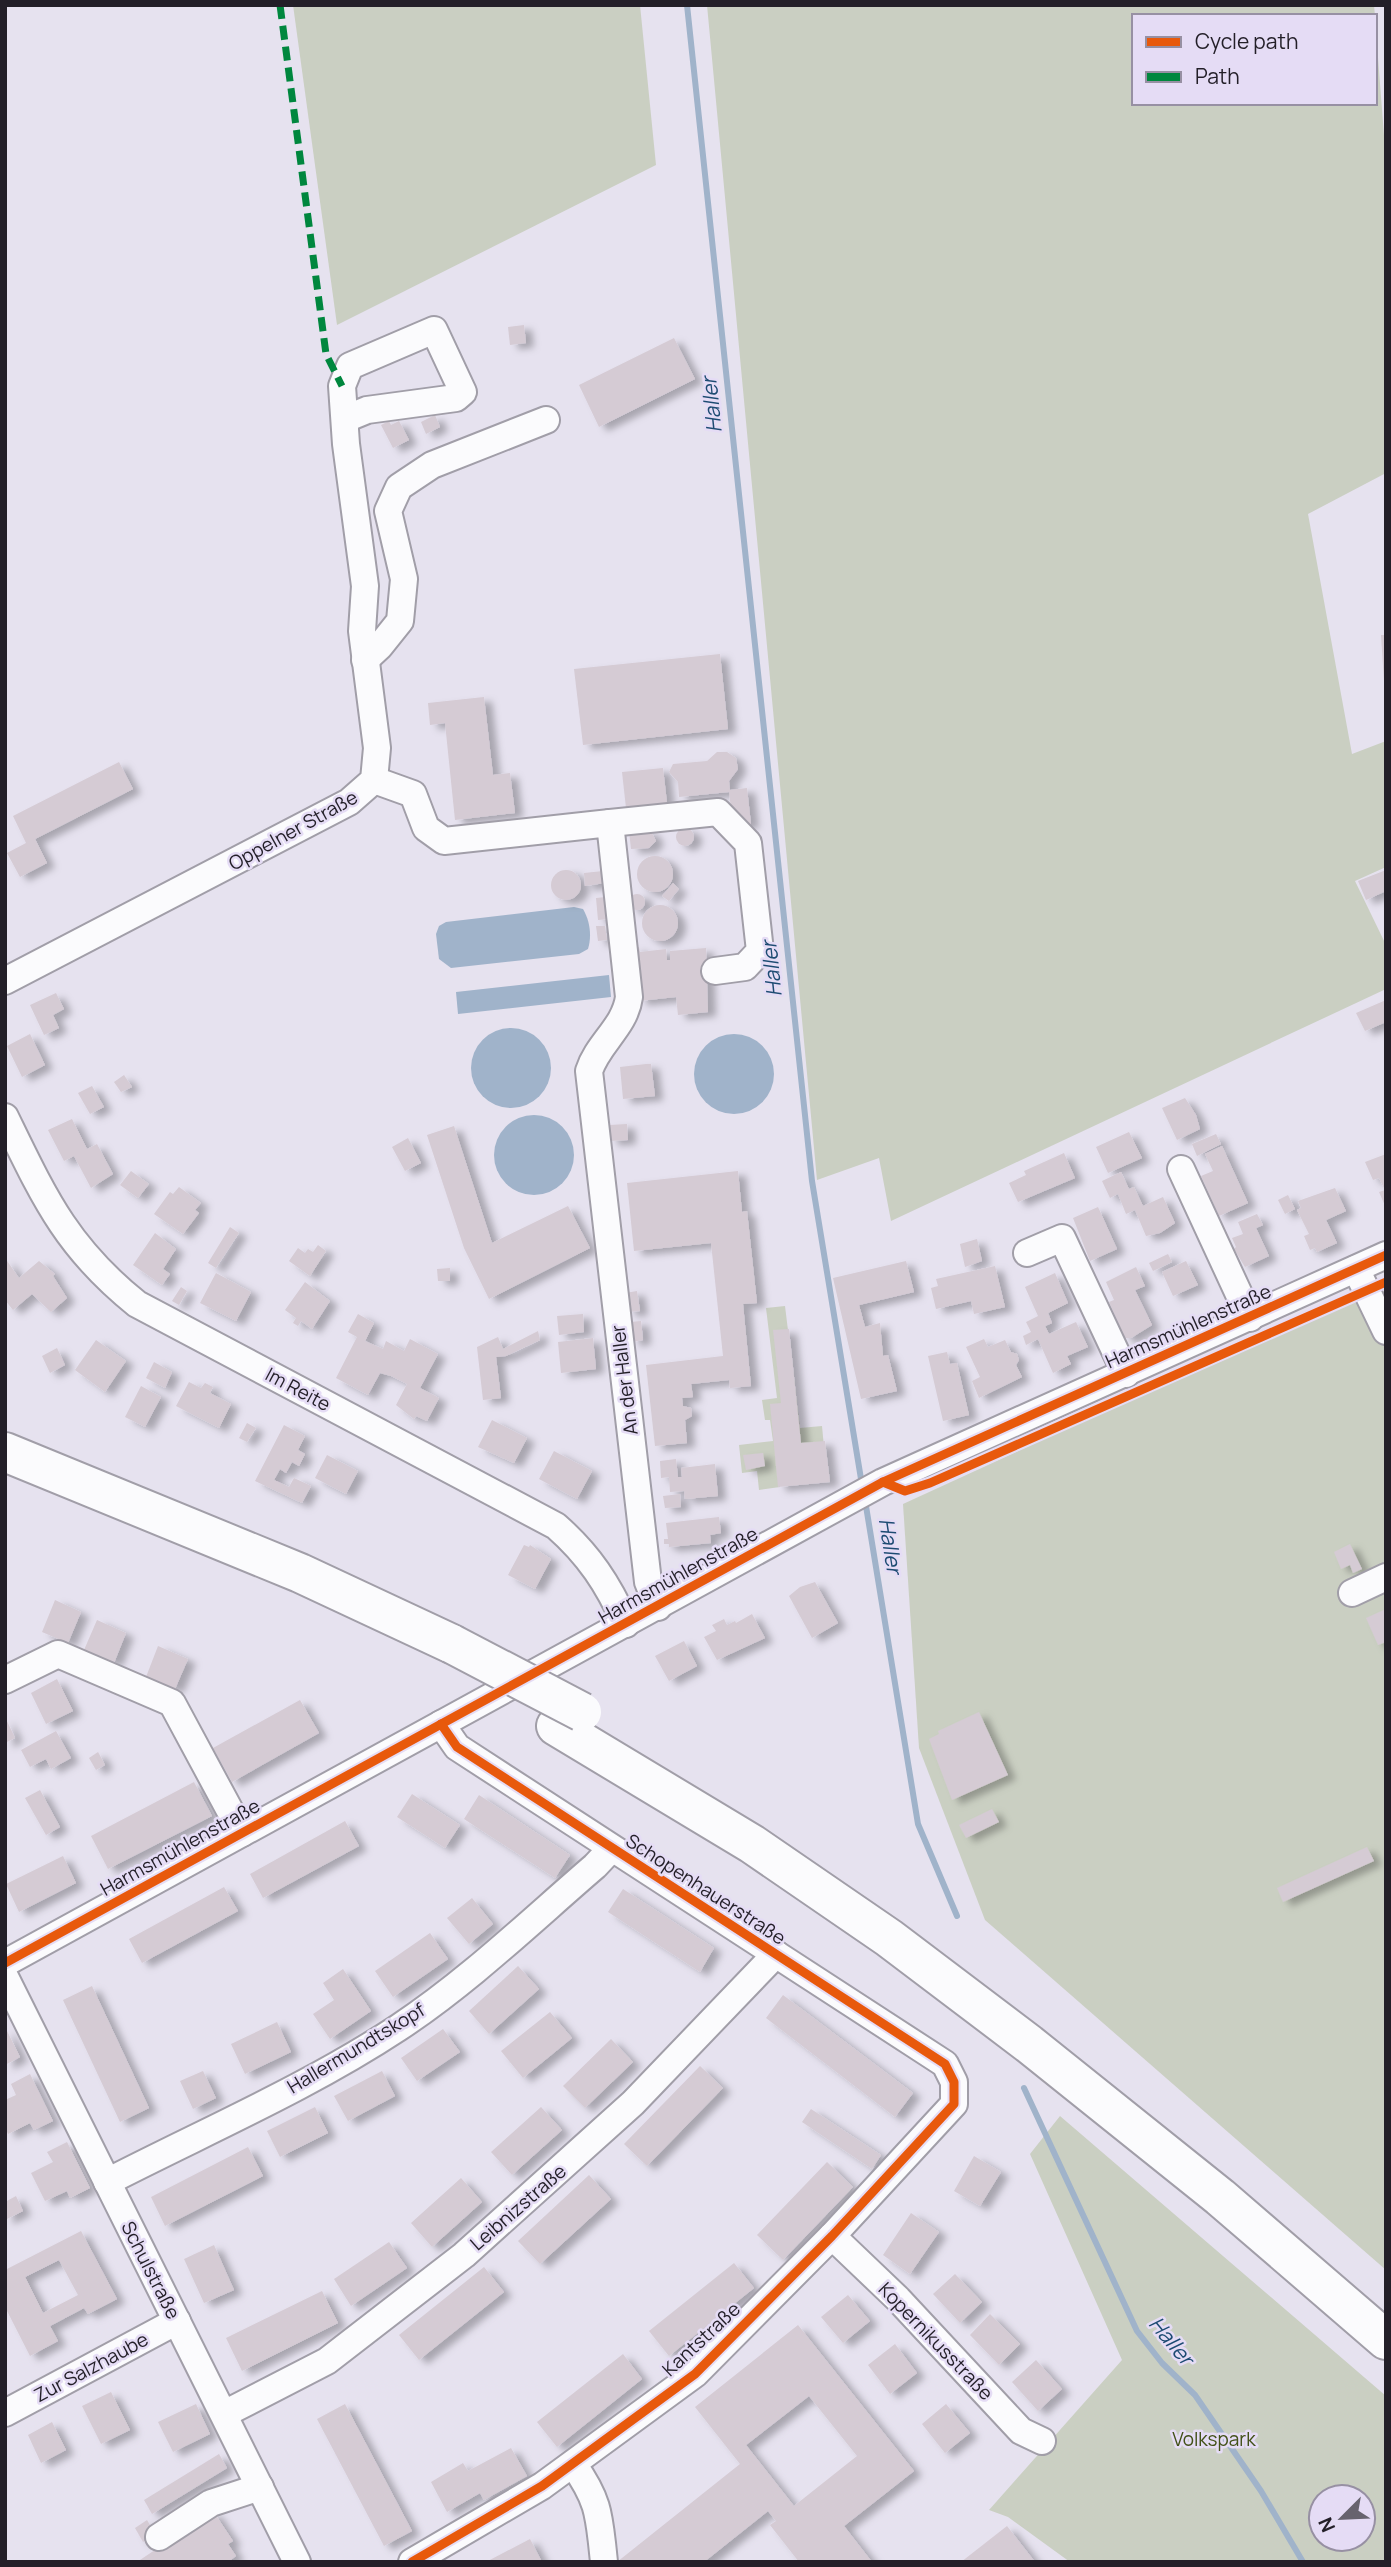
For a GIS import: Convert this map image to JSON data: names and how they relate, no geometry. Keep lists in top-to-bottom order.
{
  "streets": {
    "street": [
      "Oppelner Straße",
      "Harmsmühlenstraße",
      "An der Haller",
      "Im Reite",
      "Schopenhauerstraße",
      "Hallermundtskopf",
      "Leibnizstraße",
      "Schulstraße",
      "Kantstraße",
      "Kopernikusstraße",
      "Zur Salzhaube"
    ]
  },
  "crossings": [
    ["Harmsmühlenstraße", "An der Haller"],
    ["Harmsmühlenstraße", "Im Reite"],
    ["Harmsmühlenstraße", "Schopenhauerstraße"],
    ["Schopenhauerstraße", "Hallermundtskopf"],
    ["Schopenhauerstraße", "Leibnizstraße"],
    ["Schopenhauerstraße", "Kantstraße"],
    ["Hallermundtskopf", "Schulstraße"],
    ["Leibnizstraße", "Schulstraße"],
    ["Schulstraße", "Zur Salzhaube"],
    ["Kantstraße", "Kopernikusstraße"]
  ],
  "water": ["Haller"],
  "parks": ["Volkspark"],
  "legend": ["Cycle path", "Path"],
  "north": "bottom left"
}
